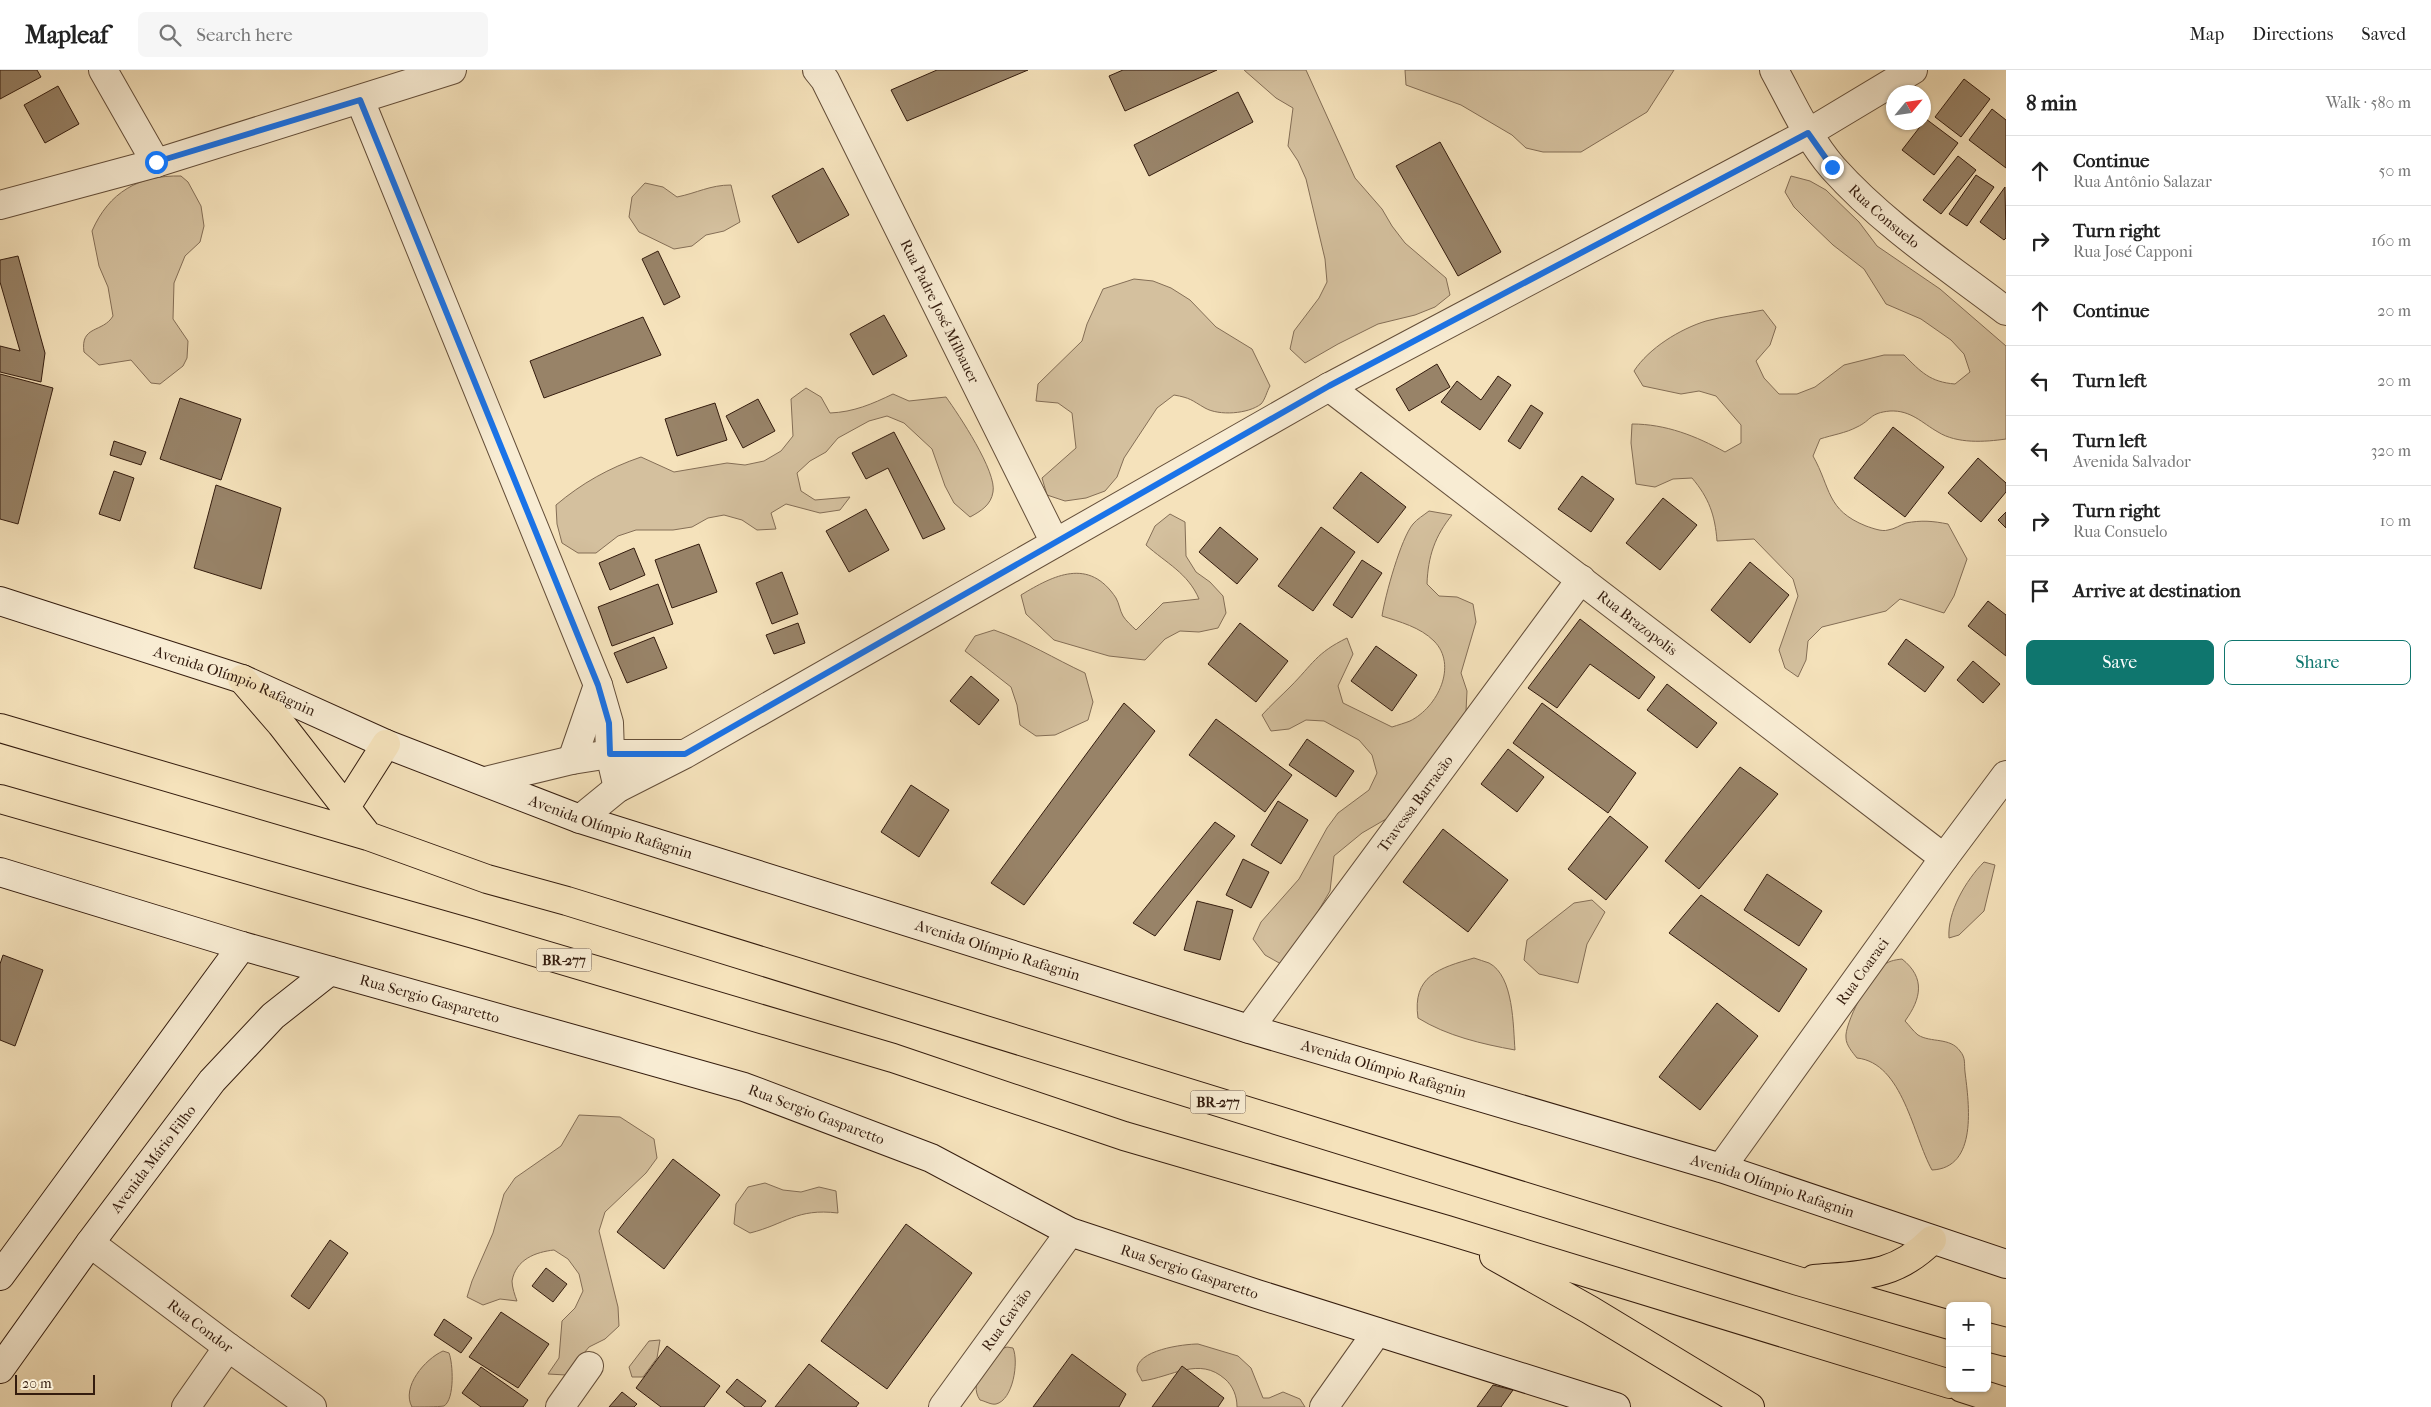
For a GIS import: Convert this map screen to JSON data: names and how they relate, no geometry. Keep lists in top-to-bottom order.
{
  "streets": {
    "highway": ["BR-277"],
    "street": [
      "Rua Consuelo",
      "Rua Padre José Milbauer",
      "Rua Brazopolis",
      "Avenida Olímpio Rafagnin",
      "Travessa Barracão",
      "Rua Coaraci",
      "Rua Sergio Gasparetto",
      "Avenida Mário Filho",
      "Rua Gavião",
      "Rua Condor"
    ]
  },
  "crossings": [
    ["Rua Brazopolis", "Travessa Barracão"],
    ["Rua Brazopolis", "Rua Coaraci"],
    ["Avenida Olímpio Rafagnin", "Travessa Barracão"],
    ["Avenida Olímpio Rafagnin", "Rua Coaraci"],
    ["Rua Sergio Gasparetto", "Avenida Mário Filho"],
    ["Rua Sergio Gasparetto", "Rua Gavião"],
    ["Avenida Mário Filho", "Rua Condor"]
  ],
  "scale_bar": "20 m",
  "north": "top right",
  "page": {
    "header": "Mapleaf",
    "search": "Search here",
    "nav": ["Map", "Directions", "Saved"],
    "heading": ["8 min", "Walk · 580 m"],
    "list": [
      ["Continue", "Rua Antônio Salazar", "50 m"],
      ["Turn right", "Rua José Capponi", "160 m"],
      ["Continue", "20 m"],
      ["Turn left", "20 m"],
      ["Turn left", "Avenida Salvador", "320 m"],
      ["Turn right", "Rua Consuelo", "10 m"],
      "Arrive at destination"
    ],
    "buttons": ["Save", "Share"],
    "map_buttons": ["+", "−"],
    "scale": "20 m"
  }
}
